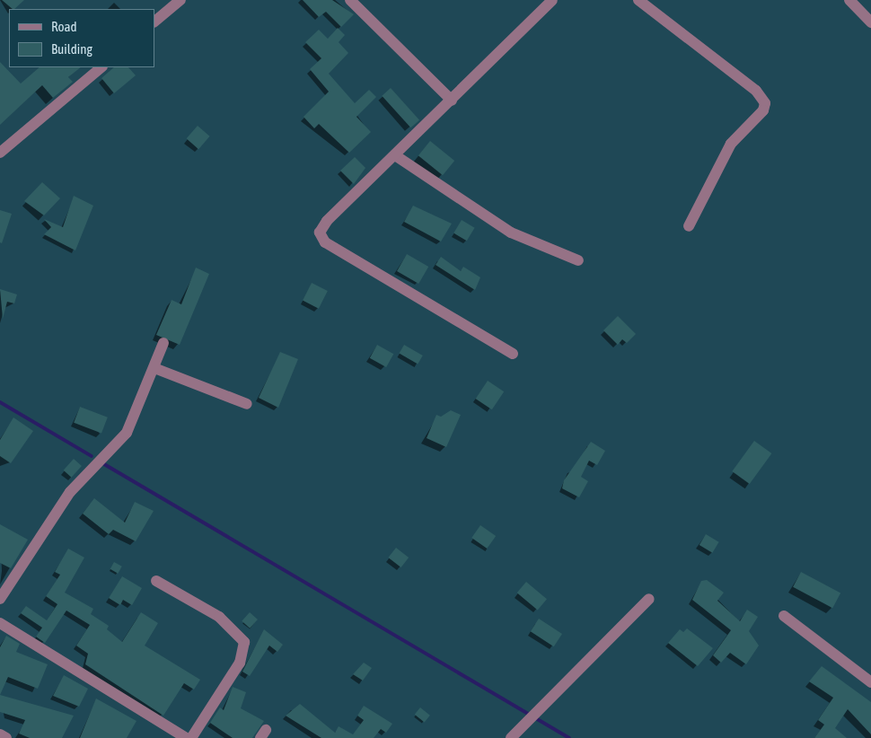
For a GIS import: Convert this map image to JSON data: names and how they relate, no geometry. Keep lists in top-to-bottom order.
{
  "legend": ["Road", "Building"]
}
